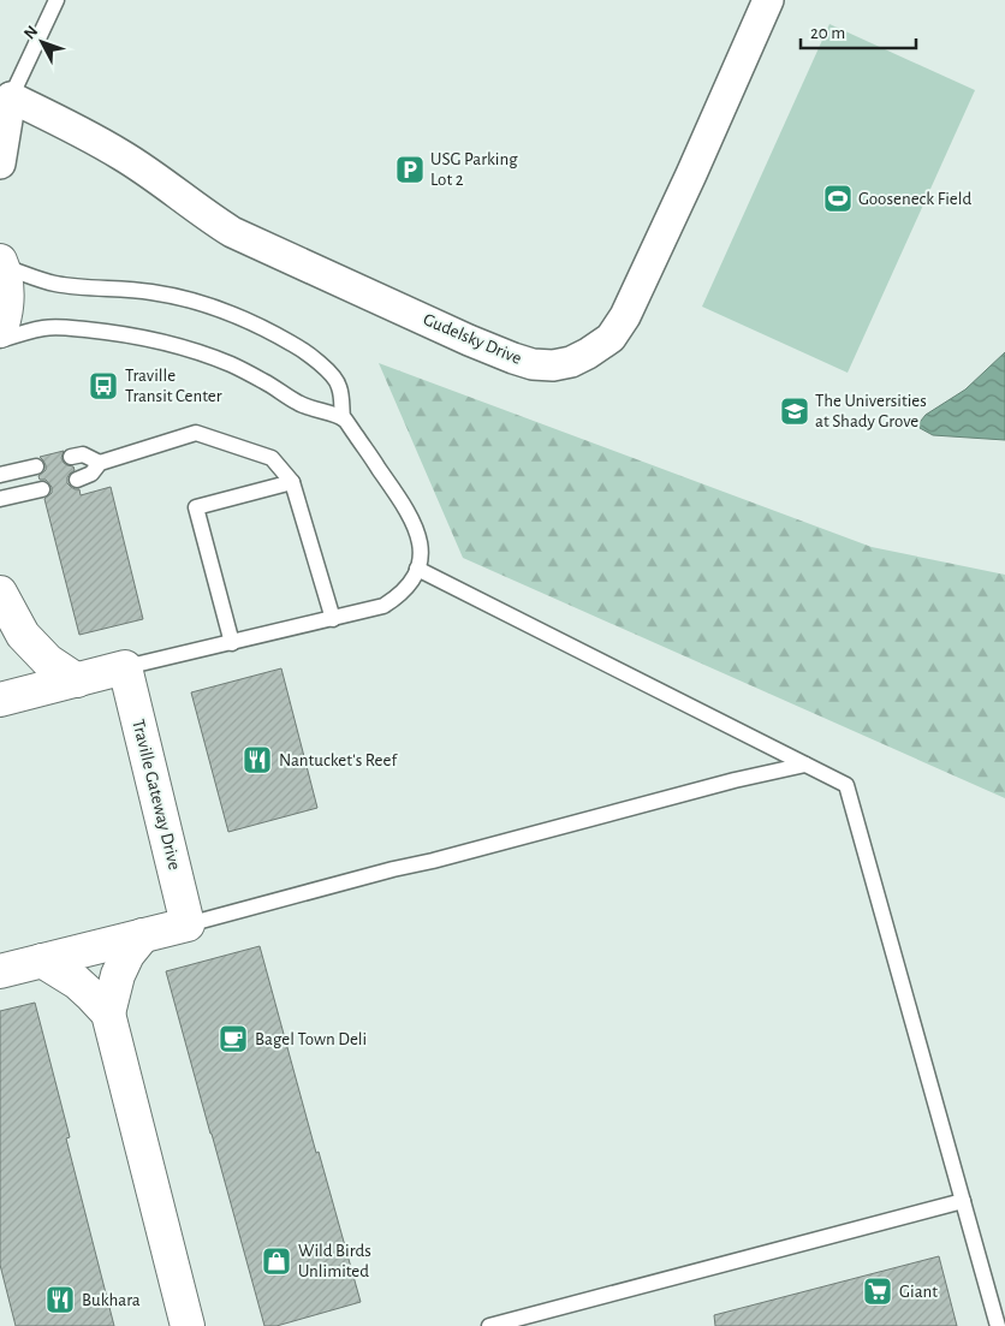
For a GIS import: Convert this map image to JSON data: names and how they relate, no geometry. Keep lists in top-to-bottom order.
{
  "streets": {
    "street": ["Gudelsky Drive", "Traville Gateway Drive"]
  },
  "places": {
    "parking": ["USG Parking Lot 2"],
    "sports": ["Gooseneck Field"],
    "bus stop": ["Traville Transit Center"],
    "school or university": ["The Universities at Shady Grove"],
    "restaurant": ["Nantucket's Reef", "Bukhara"],
    "cafe": ["Bagel Town Deli"],
    "shop": ["Wild Birds Unlimited"],
    "supermarket": ["Giant"]
  },
  "scale_bar": "20 m",
  "north": "top left"
}
